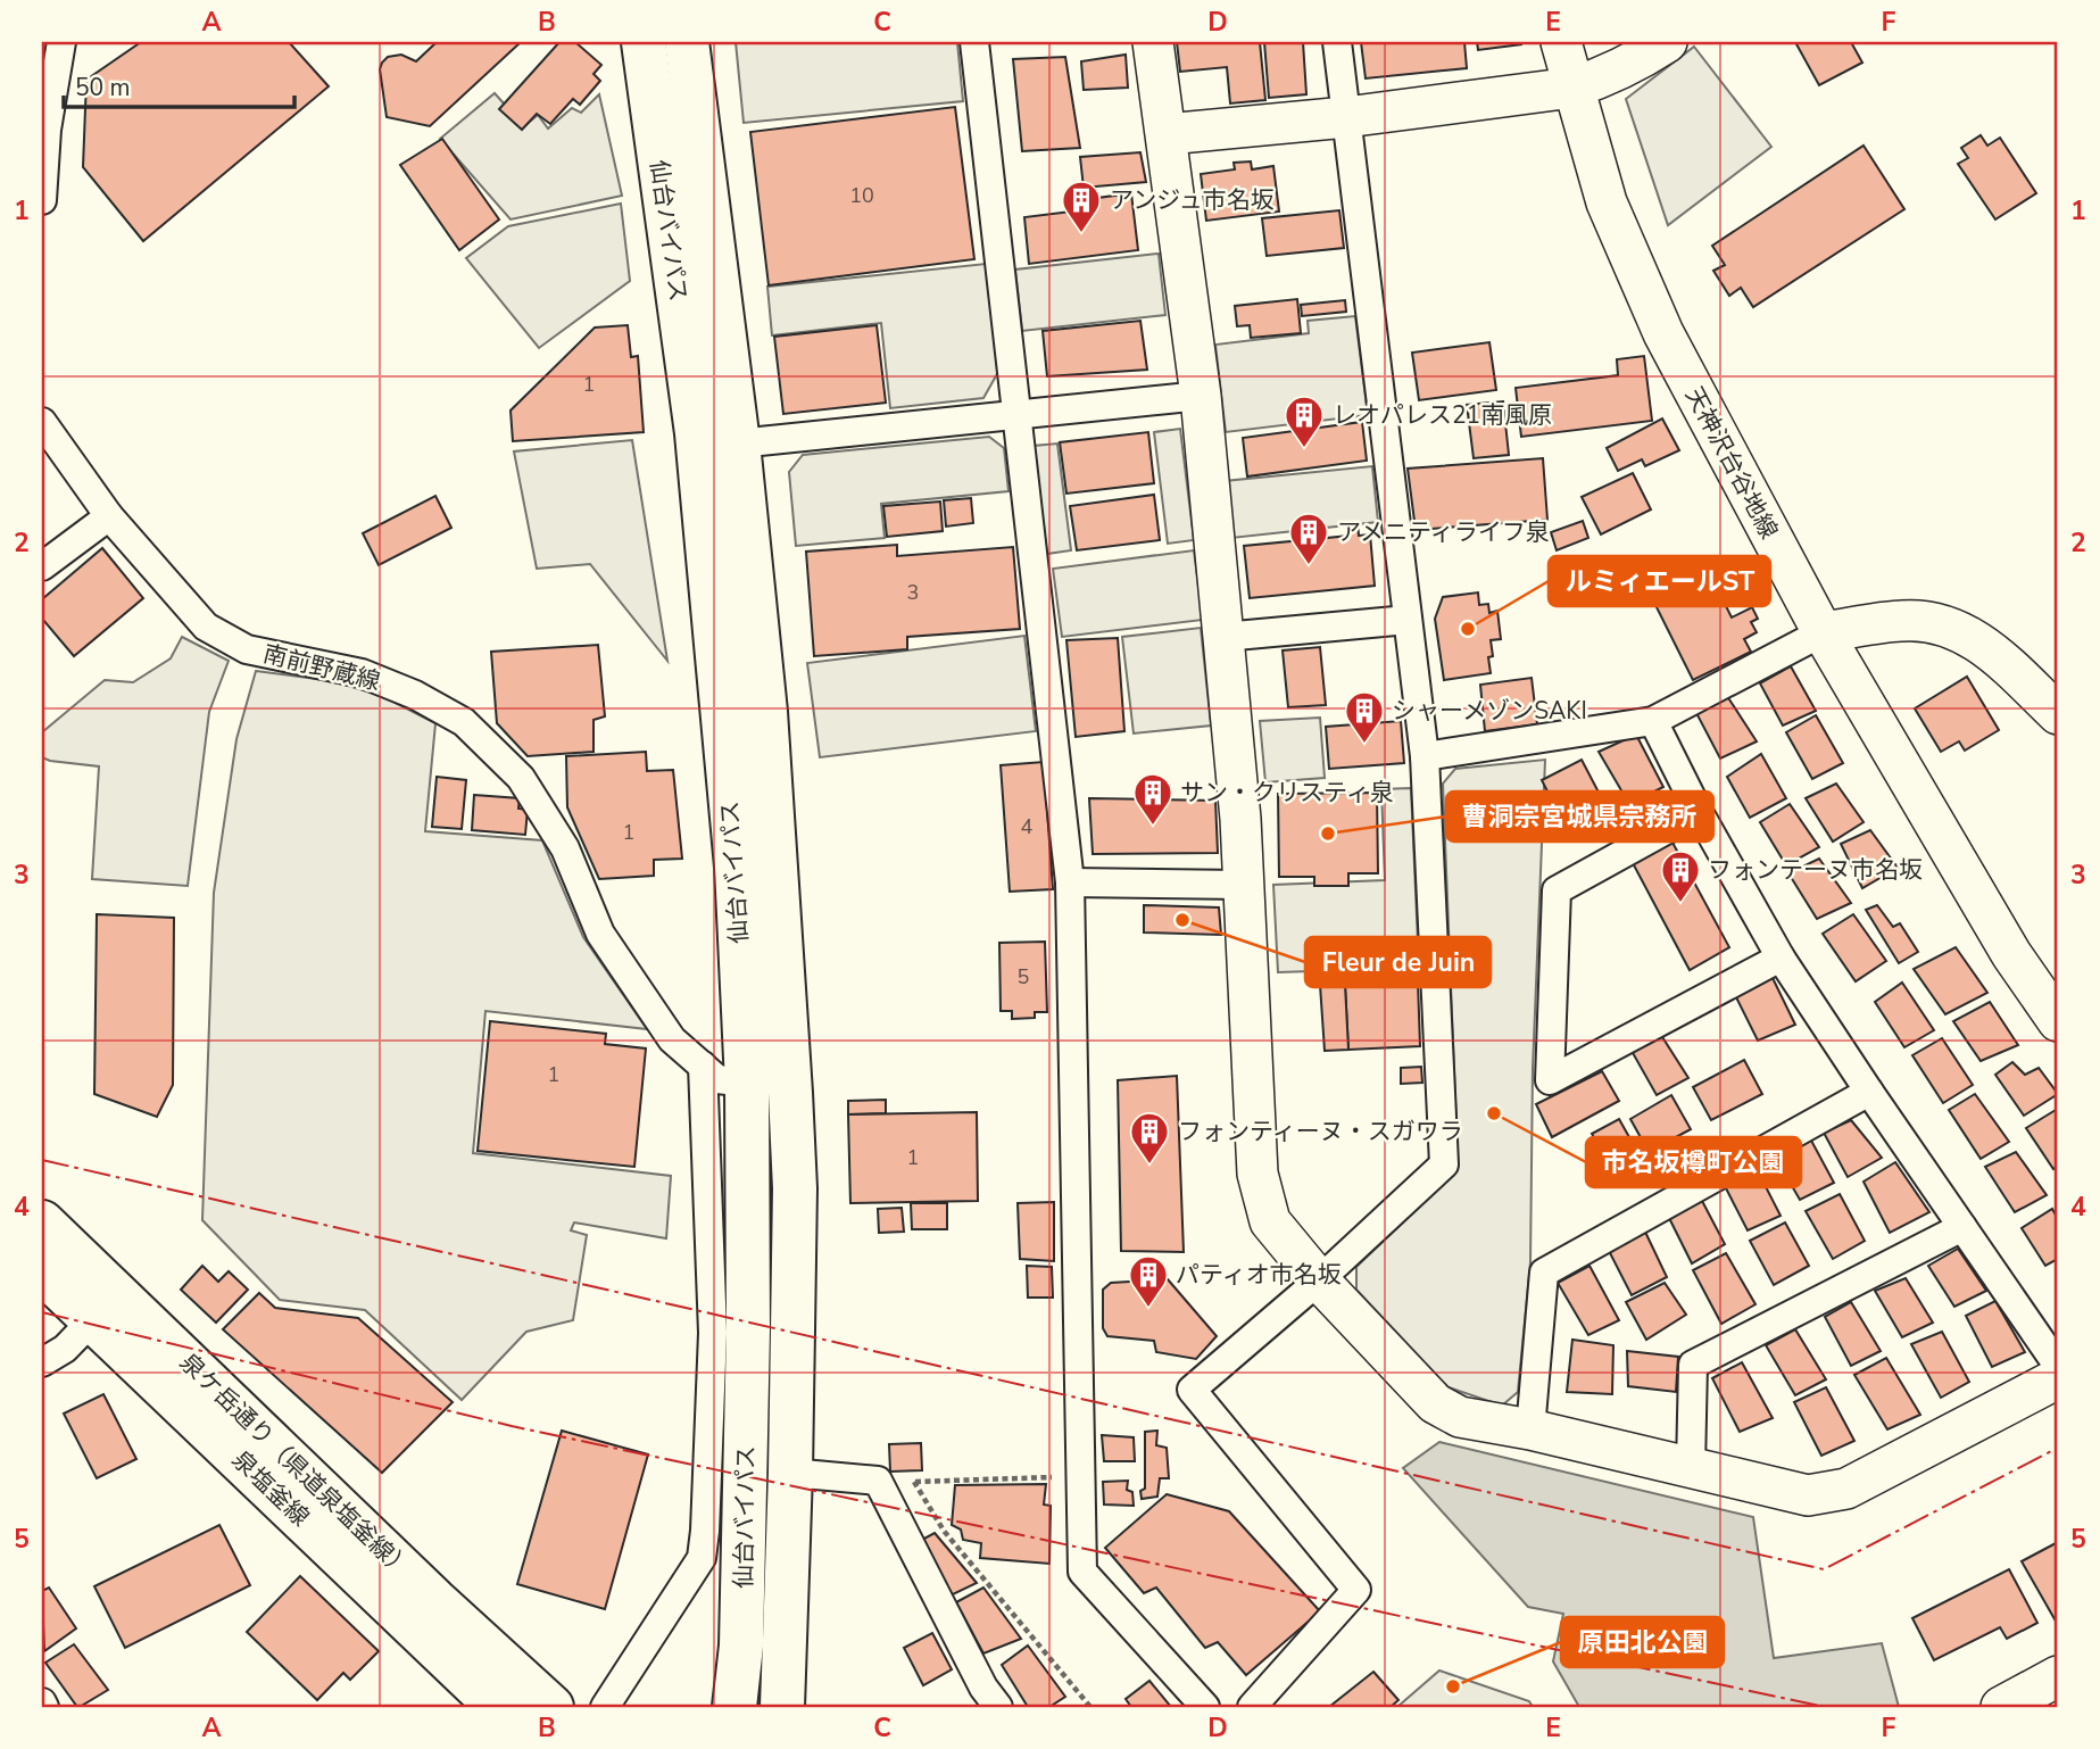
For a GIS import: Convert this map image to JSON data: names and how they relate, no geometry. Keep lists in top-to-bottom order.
{
  "streets": {
    "main road": ["仙台バイパス", "泉ケ岳通り（県道泉塩釜線）", "泉塩釜線"],
    "street": ["天神沢台谷地線", "南前野蔵線"]
  },
  "crossings": [
    ["仙台バイパス", "南前野蔵線"],
    ["泉ケ岳通り（県道泉塩釜線）", "泉塩釜線"]
  ],
  "places": {
    "building": [
      "アンジュ市名坂",
      "レオパレス21南風原",
      "アメニティライフ泉",
      "シャーメゾンSAKI",
      "サン・クリスティ泉",
      "フォンテーヌ市名坂",
      "フォンティーヌ・スガワラ",
      "パティオ市名坂"
    ],
    "other": [
      "ルミィエールST",
      "曹洞宗宮城県宗務所",
      "Fleur de Juin",
      "市名坂樽町公園",
      "原田北公園"
    ]
  },
  "house_numbers": [
    "10",
    "1",
    "3",
    "4",
    "1",
    "5",
    "1",
    "1"
  ],
  "scale_bar": "50 m",
  "grid": {
    "columns": [
      "A",
      "B",
      "C",
      "D",
      "E",
      "F"
    ],
    "rows": [
      "1",
      "2",
      "3",
      "4",
      "5"
    ]
  }
}
